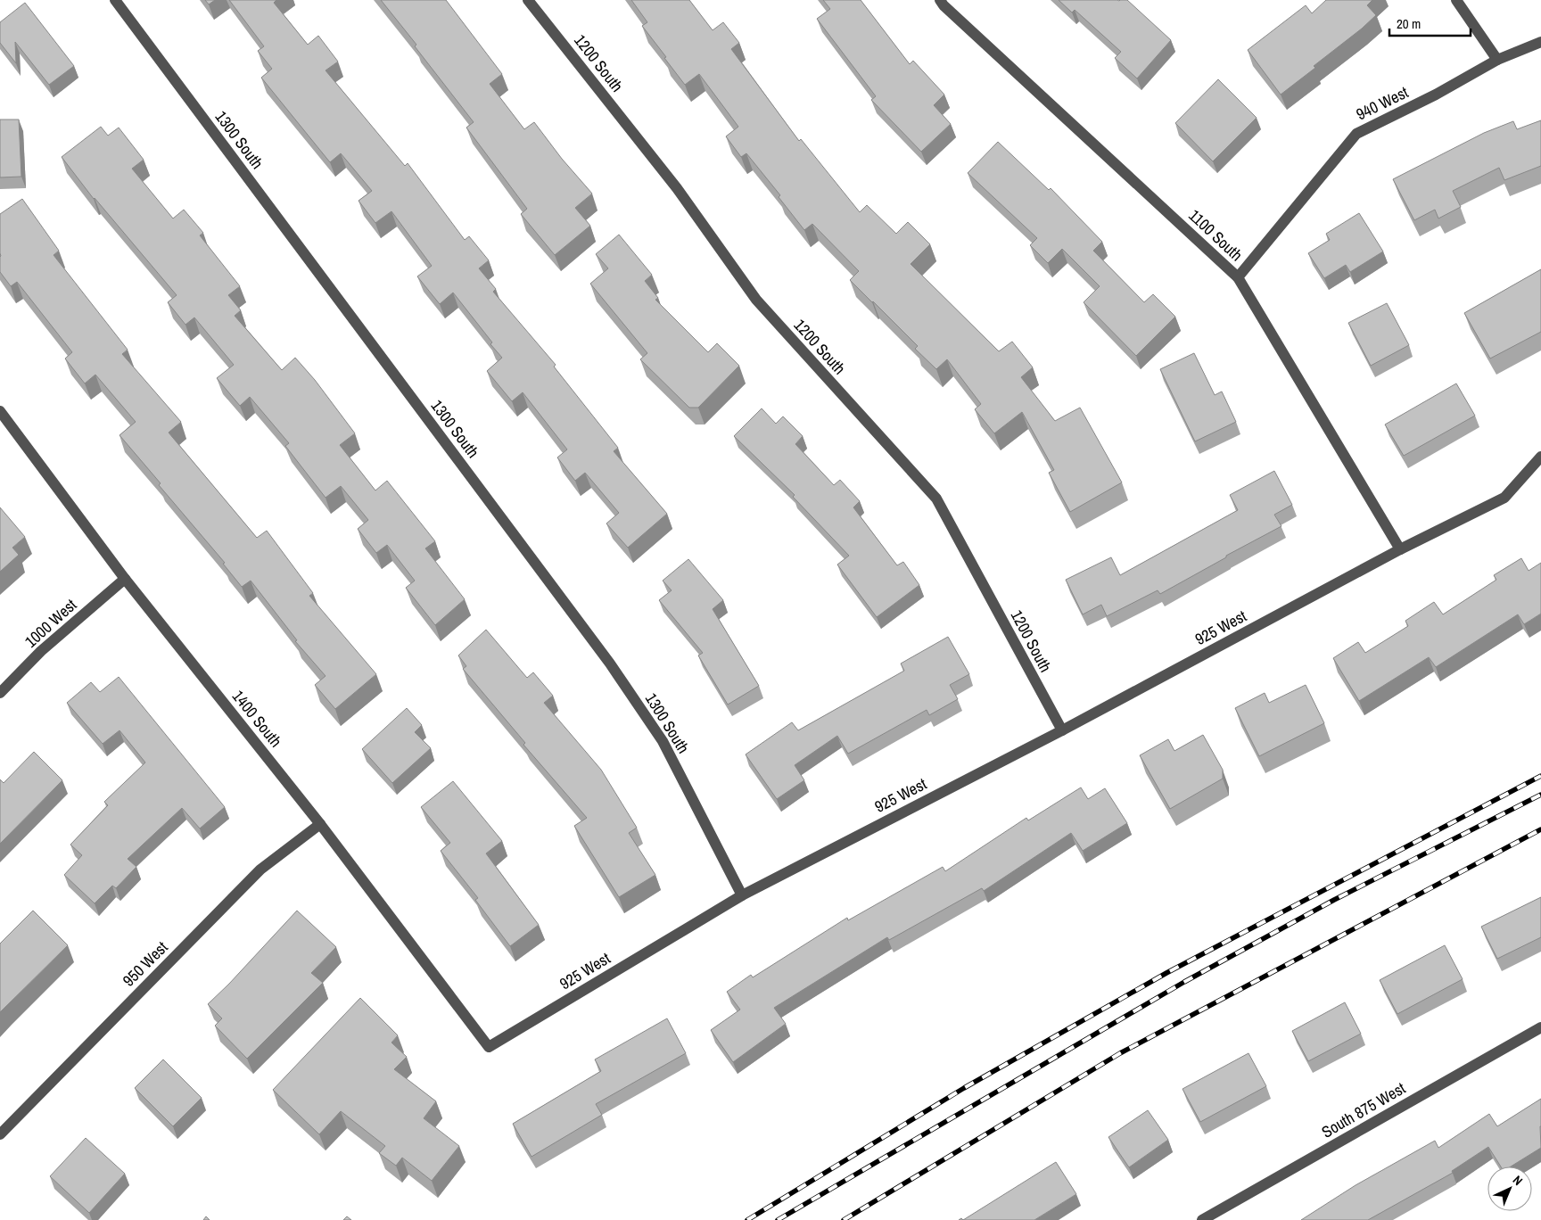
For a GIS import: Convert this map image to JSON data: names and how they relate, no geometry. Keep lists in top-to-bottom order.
{
  "streets": {
    "street": [
      "1200 South",
      "940 West",
      "1300 South",
      "1100 South",
      "1000 West",
      "925 West",
      "1400 South",
      "950 West",
      "South 875 West"
    ]
  },
  "crossings": [
    ["1200 South", "925 West"],
    ["940 West", "1100 South"],
    ["1300 South", "925 West"],
    ["1100 South", "925 West"],
    ["1000 West", "1400 South"],
    ["925 West", "1400 South"],
    ["1400 South", "950 West"]
  ],
  "scale_bar": "20 m",
  "north": "top right"
}
